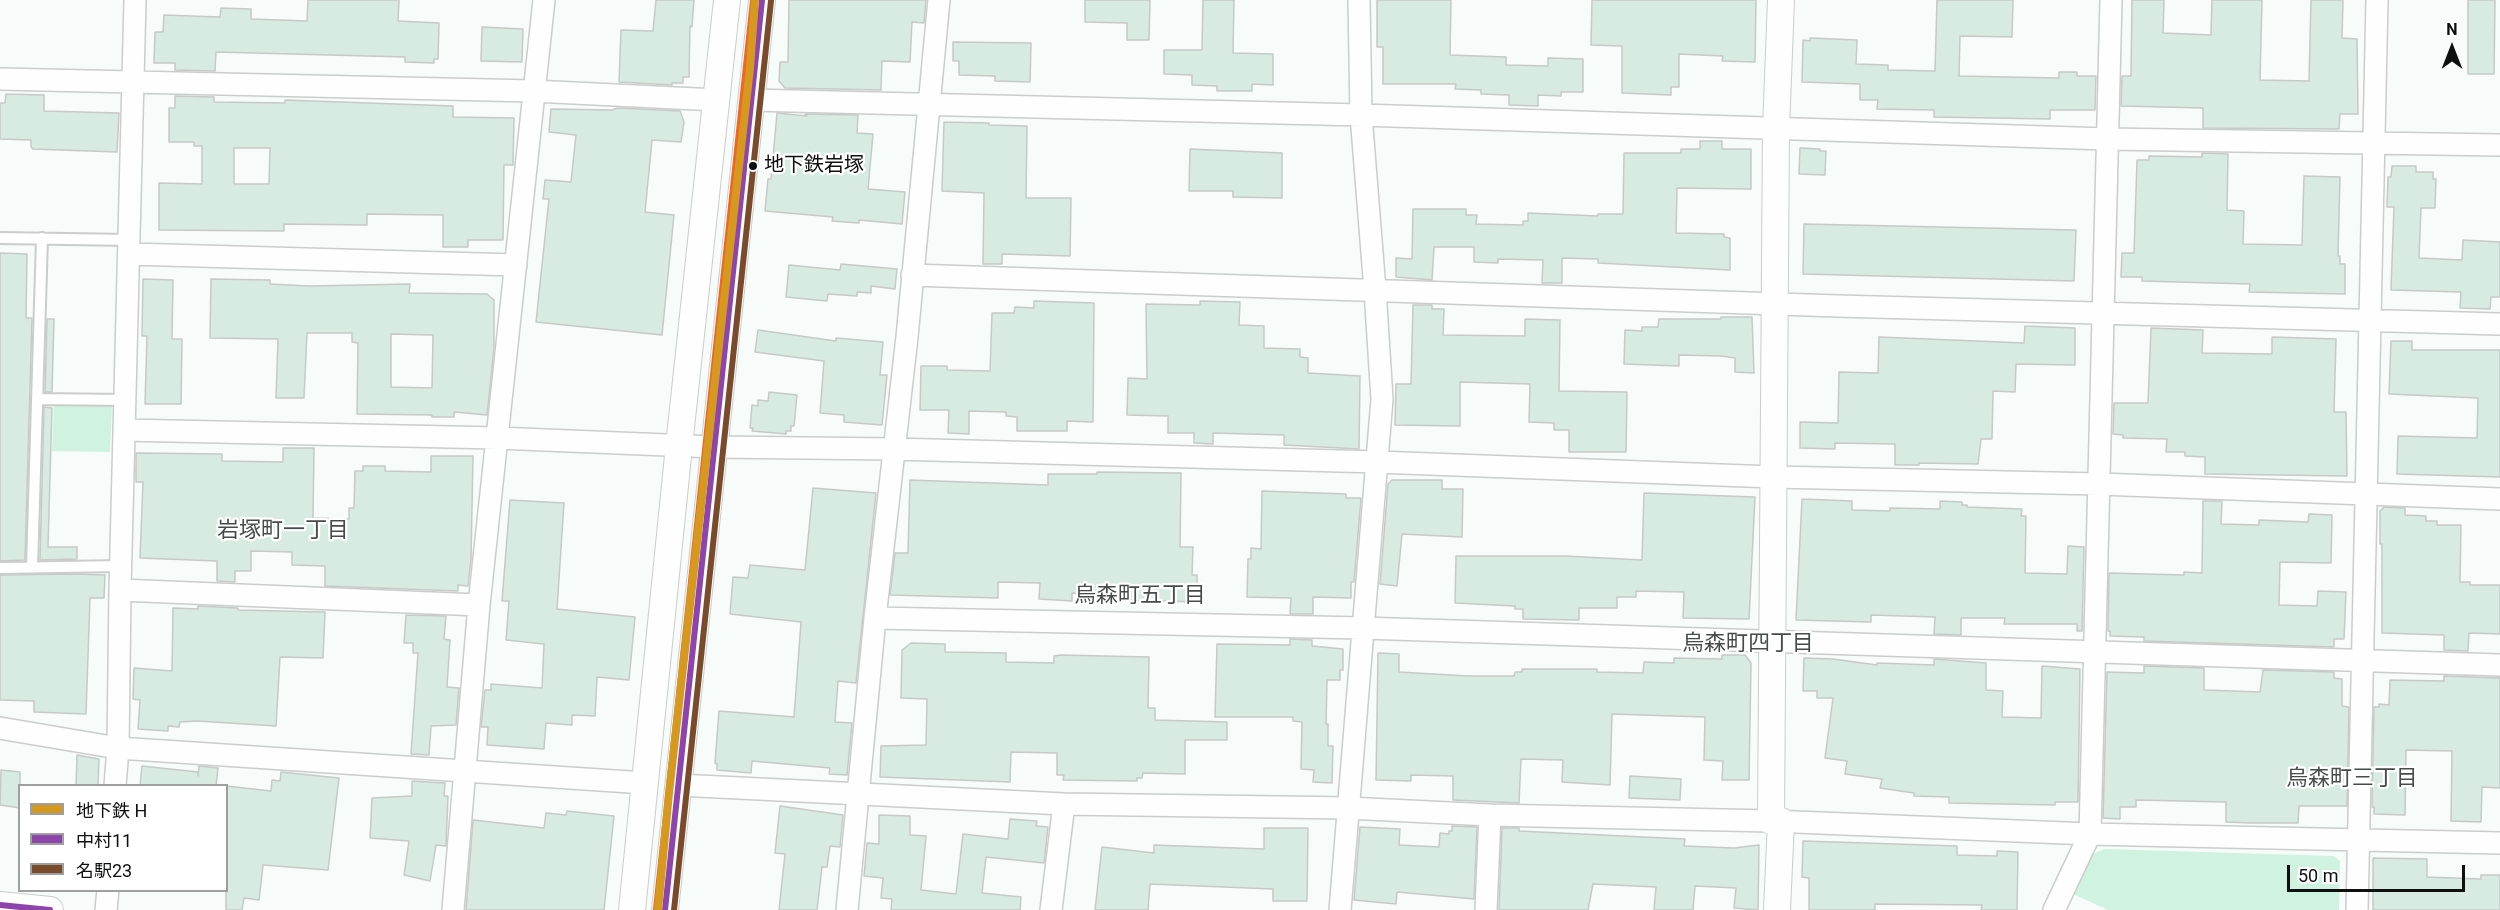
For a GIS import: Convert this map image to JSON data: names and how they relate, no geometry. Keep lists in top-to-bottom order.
{
  "districts": [
    "岩塚町一丁目",
    "烏森町五丁目",
    "烏森町四丁目",
    "烏森町三丁目"
  ],
  "places": ["地下鉄岩塚"],
  "lines": ["metro line H", "transit line 中村11", "transit line 名駅23"],
  "legend": ["地下鉄 H", "中村11", "名駅23"],
  "scale_bar": "50 m",
  "north": "top"
}
